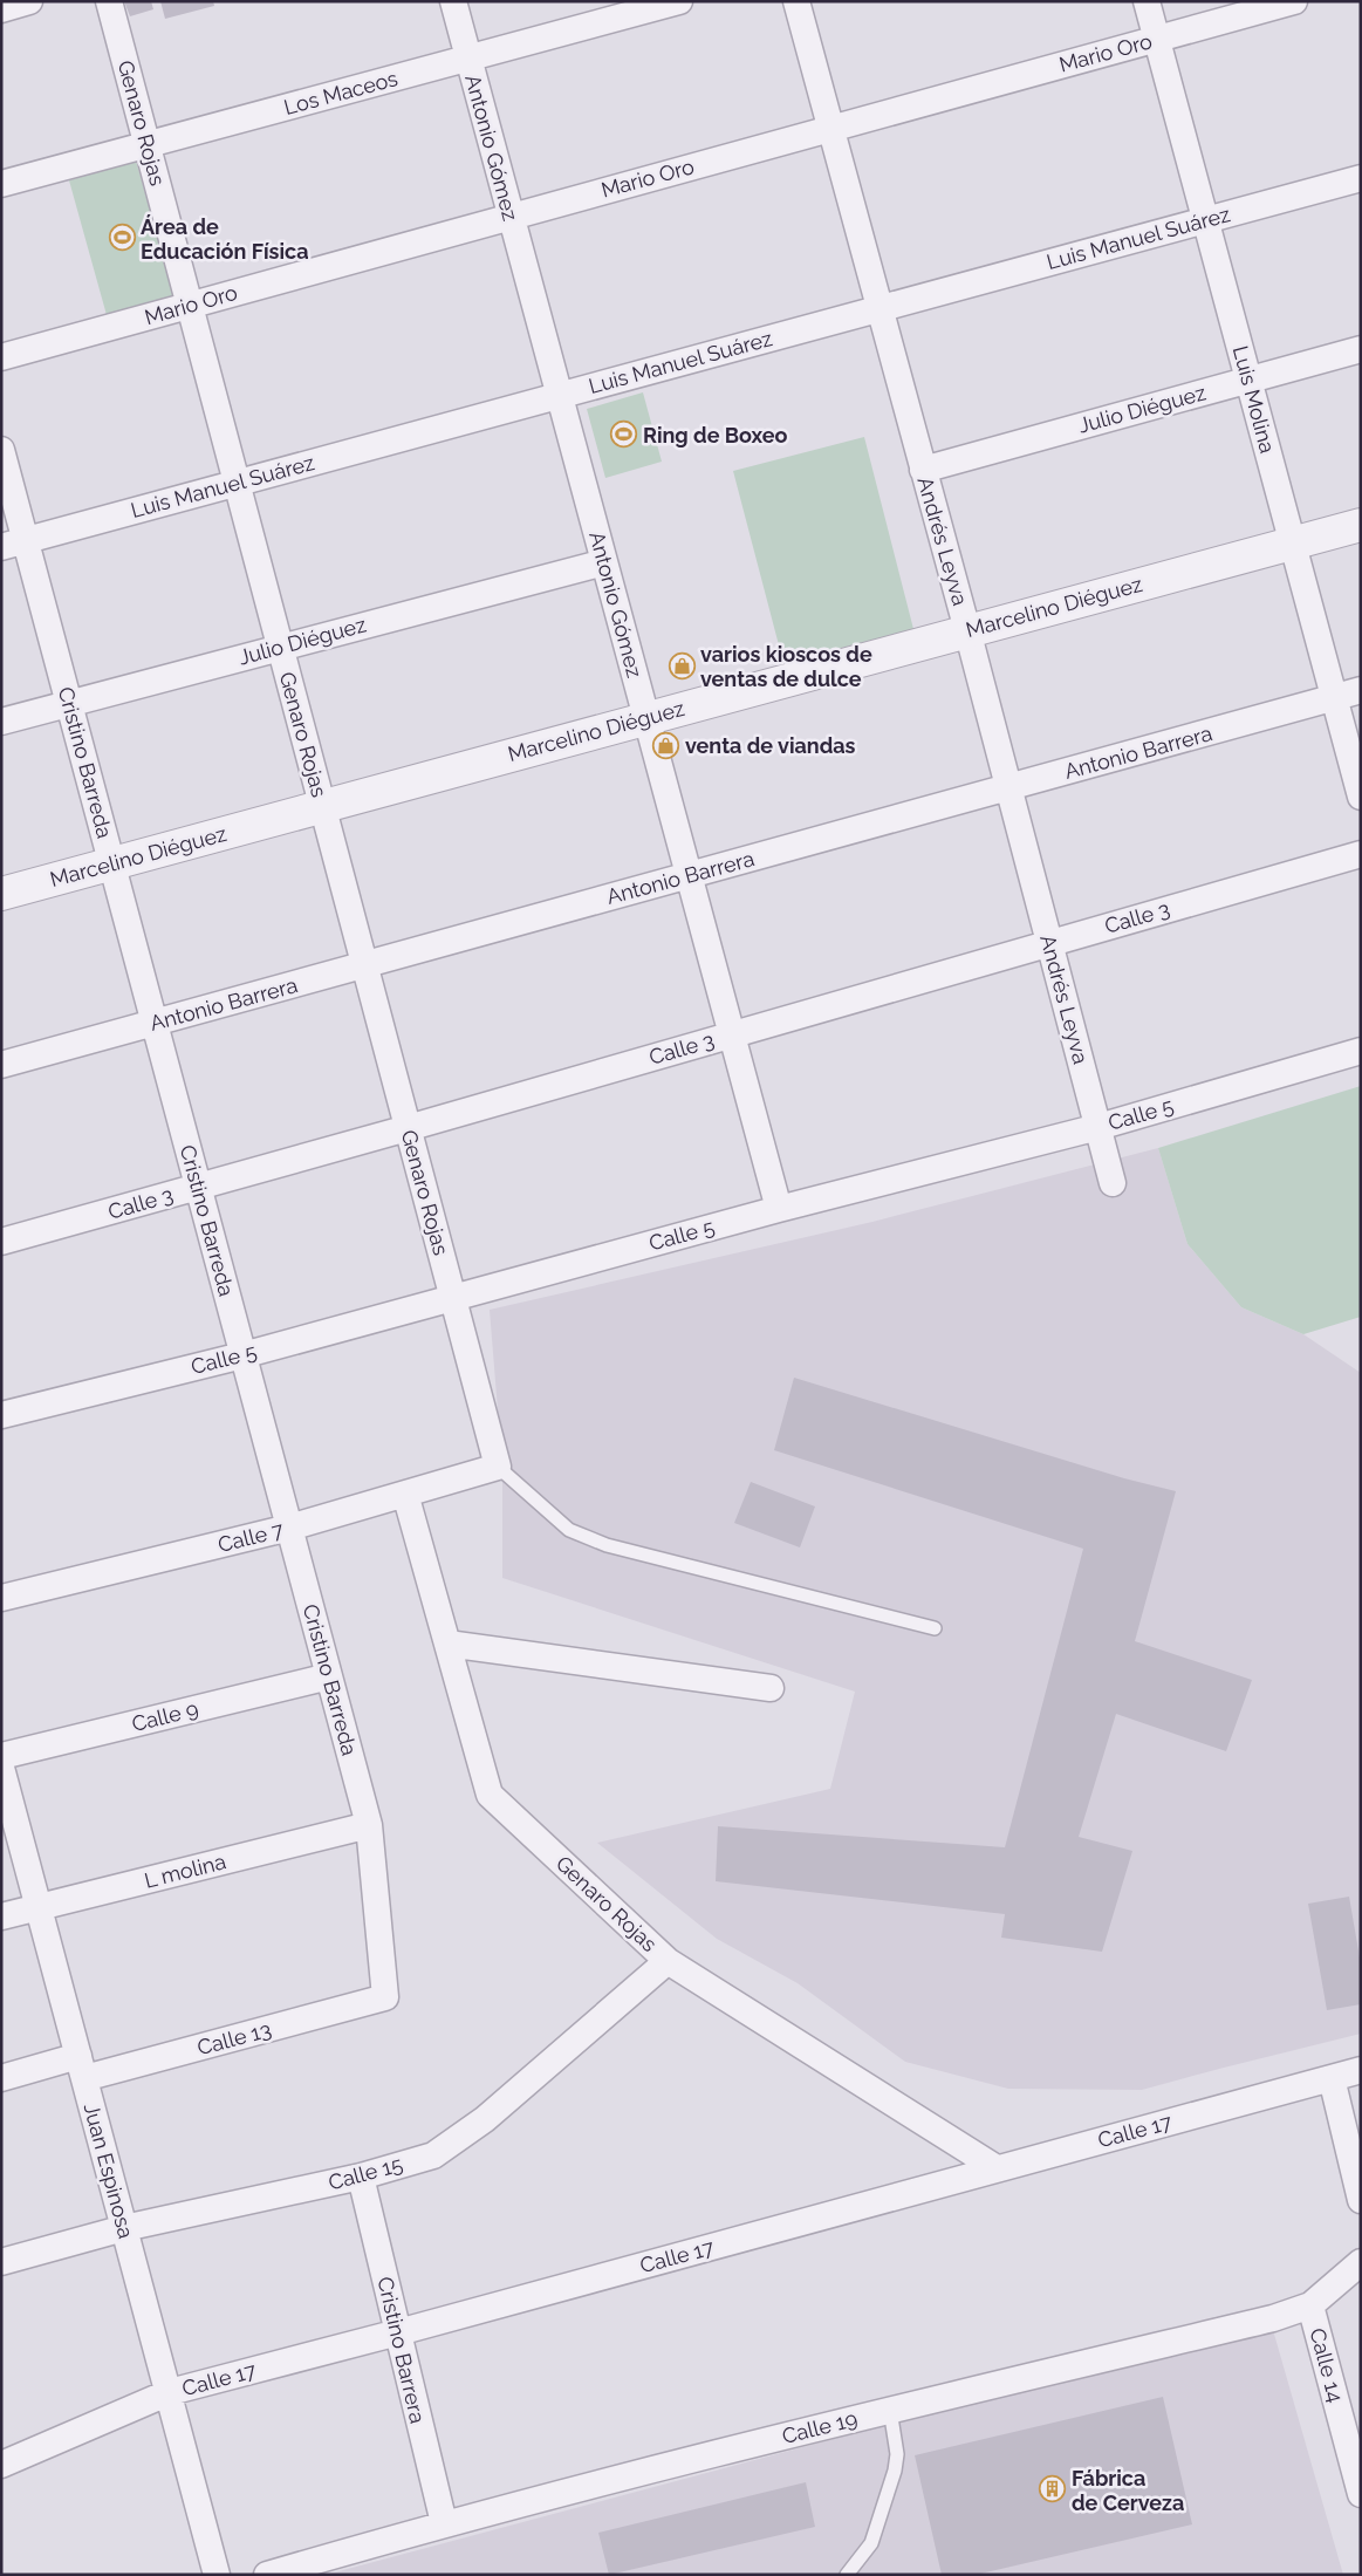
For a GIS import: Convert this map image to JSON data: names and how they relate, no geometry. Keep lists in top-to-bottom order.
{
  "streets": {
    "street": [
      "Mario Oro",
      "Los Maceos",
      "Genaro Rojas",
      "Antonio Gómez",
      "Luis Manuel Suárez",
      "Luis Molina",
      "Julio Diéguez",
      "Andrés Leyva",
      "Marcelino Diéguez",
      "Antonio Barrera",
      "Cristino Barreda",
      "Calle 3",
      "Calle 5",
      "Calle 7",
      "Calle 9",
      "L molina",
      "Calle 13",
      "Calle 17",
      "Juan Espinosa",
      "Calle 15",
      "Cristino Barrera",
      "Calle 14",
      "Calle 19"
    ]
  },
  "crossings": [
    ["Mario Oro", "Genaro Rojas"],
    ["Mario Oro", "Antonio Gómez"],
    ["Mario Oro", "Luis Molina"],
    ["Mario Oro", "Andrés Leyva"],
    ["Los Maceos", "Genaro Rojas"],
    ["Los Maceos", "Antonio Gómez"],
    ["Genaro Rojas", "Luis Manuel Suárez"],
    ["Genaro Rojas", "Julio Diéguez"],
    ["Genaro Rojas", "Marcelino Diéguez"],
    ["Genaro Rojas", "Antonio Barrera"],
    ["Genaro Rojas", "Calle 3"],
    ["Genaro Rojas", "Calle 5"],
    ["Genaro Rojas", "Calle 7"],
    ["Genaro Rojas", "Calle 17"],
    ["Genaro Rojas", "Calle 15"],
    ["Antonio Gómez", "Luis Manuel Suárez"],
    ["Antonio Gómez", "Julio Diéguez"],
    ["Antonio Gómez", "Marcelino Diéguez"],
    ["Antonio Gómez", "Antonio Barrera"],
    ["Antonio Gómez", "Calle 3"],
    ["Antonio Gómez", "Calle 5"],
    ["Luis Manuel Suárez", "Luis Molina"],
    ["Luis Manuel Suárez", "Andrés Leyva"],
    ["Luis Manuel Suárez", "Cristino Barreda"],
    ["Luis Molina", "Julio Diéguez"],
    ["Luis Molina", "Marcelino Diéguez"],
    ["Luis Molina", "Antonio Barrera"],
    ["Julio Diéguez", "Andrés Leyva"],
    ["Julio Diéguez", "Cristino Barreda"],
    ["Andrés Leyva", "Marcelino Diéguez"],
    ["Andrés Leyva", "Antonio Barrera"],
    ["Andrés Leyva", "Calle 3"],
    ["Andrés Leyva", "Calle 5"],
    ["Marcelino Diéguez", "Cristino Barreda"],
    ["Antonio Barrera", "Cristino Barreda"],
    ["Cristino Barreda", "Calle 3"],
    ["Cristino Barreda", "Calle 5"],
    ["Cristino Barreda", "Calle 7"],
    ["Cristino Barreda", "Calle 9"],
    ["Cristino Barreda", "L molina"],
    ["Cristino Barreda", "Calle 13"],
    ["L molina", "Juan Espinosa"],
    ["Calle 13", "Juan Espinosa"],
    ["Calle 17", "Juan Espinosa"],
    ["Calle 17", "Cristino Barrera"],
    ["Juan Espinosa", "Calle 15"],
    ["Calle 15", "Cristino Barrera"],
    ["Cristino Barrera", "Calle 19"],
    ["Calle 14", "Calle 19"]
  ],
  "places": {
    "sports": ["Área de Educación Física", "Ring de Boxeo"],
    "shop": ["varios kioscos de ventas de dulce", "venta de viandas"],
    "building": ["Fábrica de Cerveza"]
  }
}
